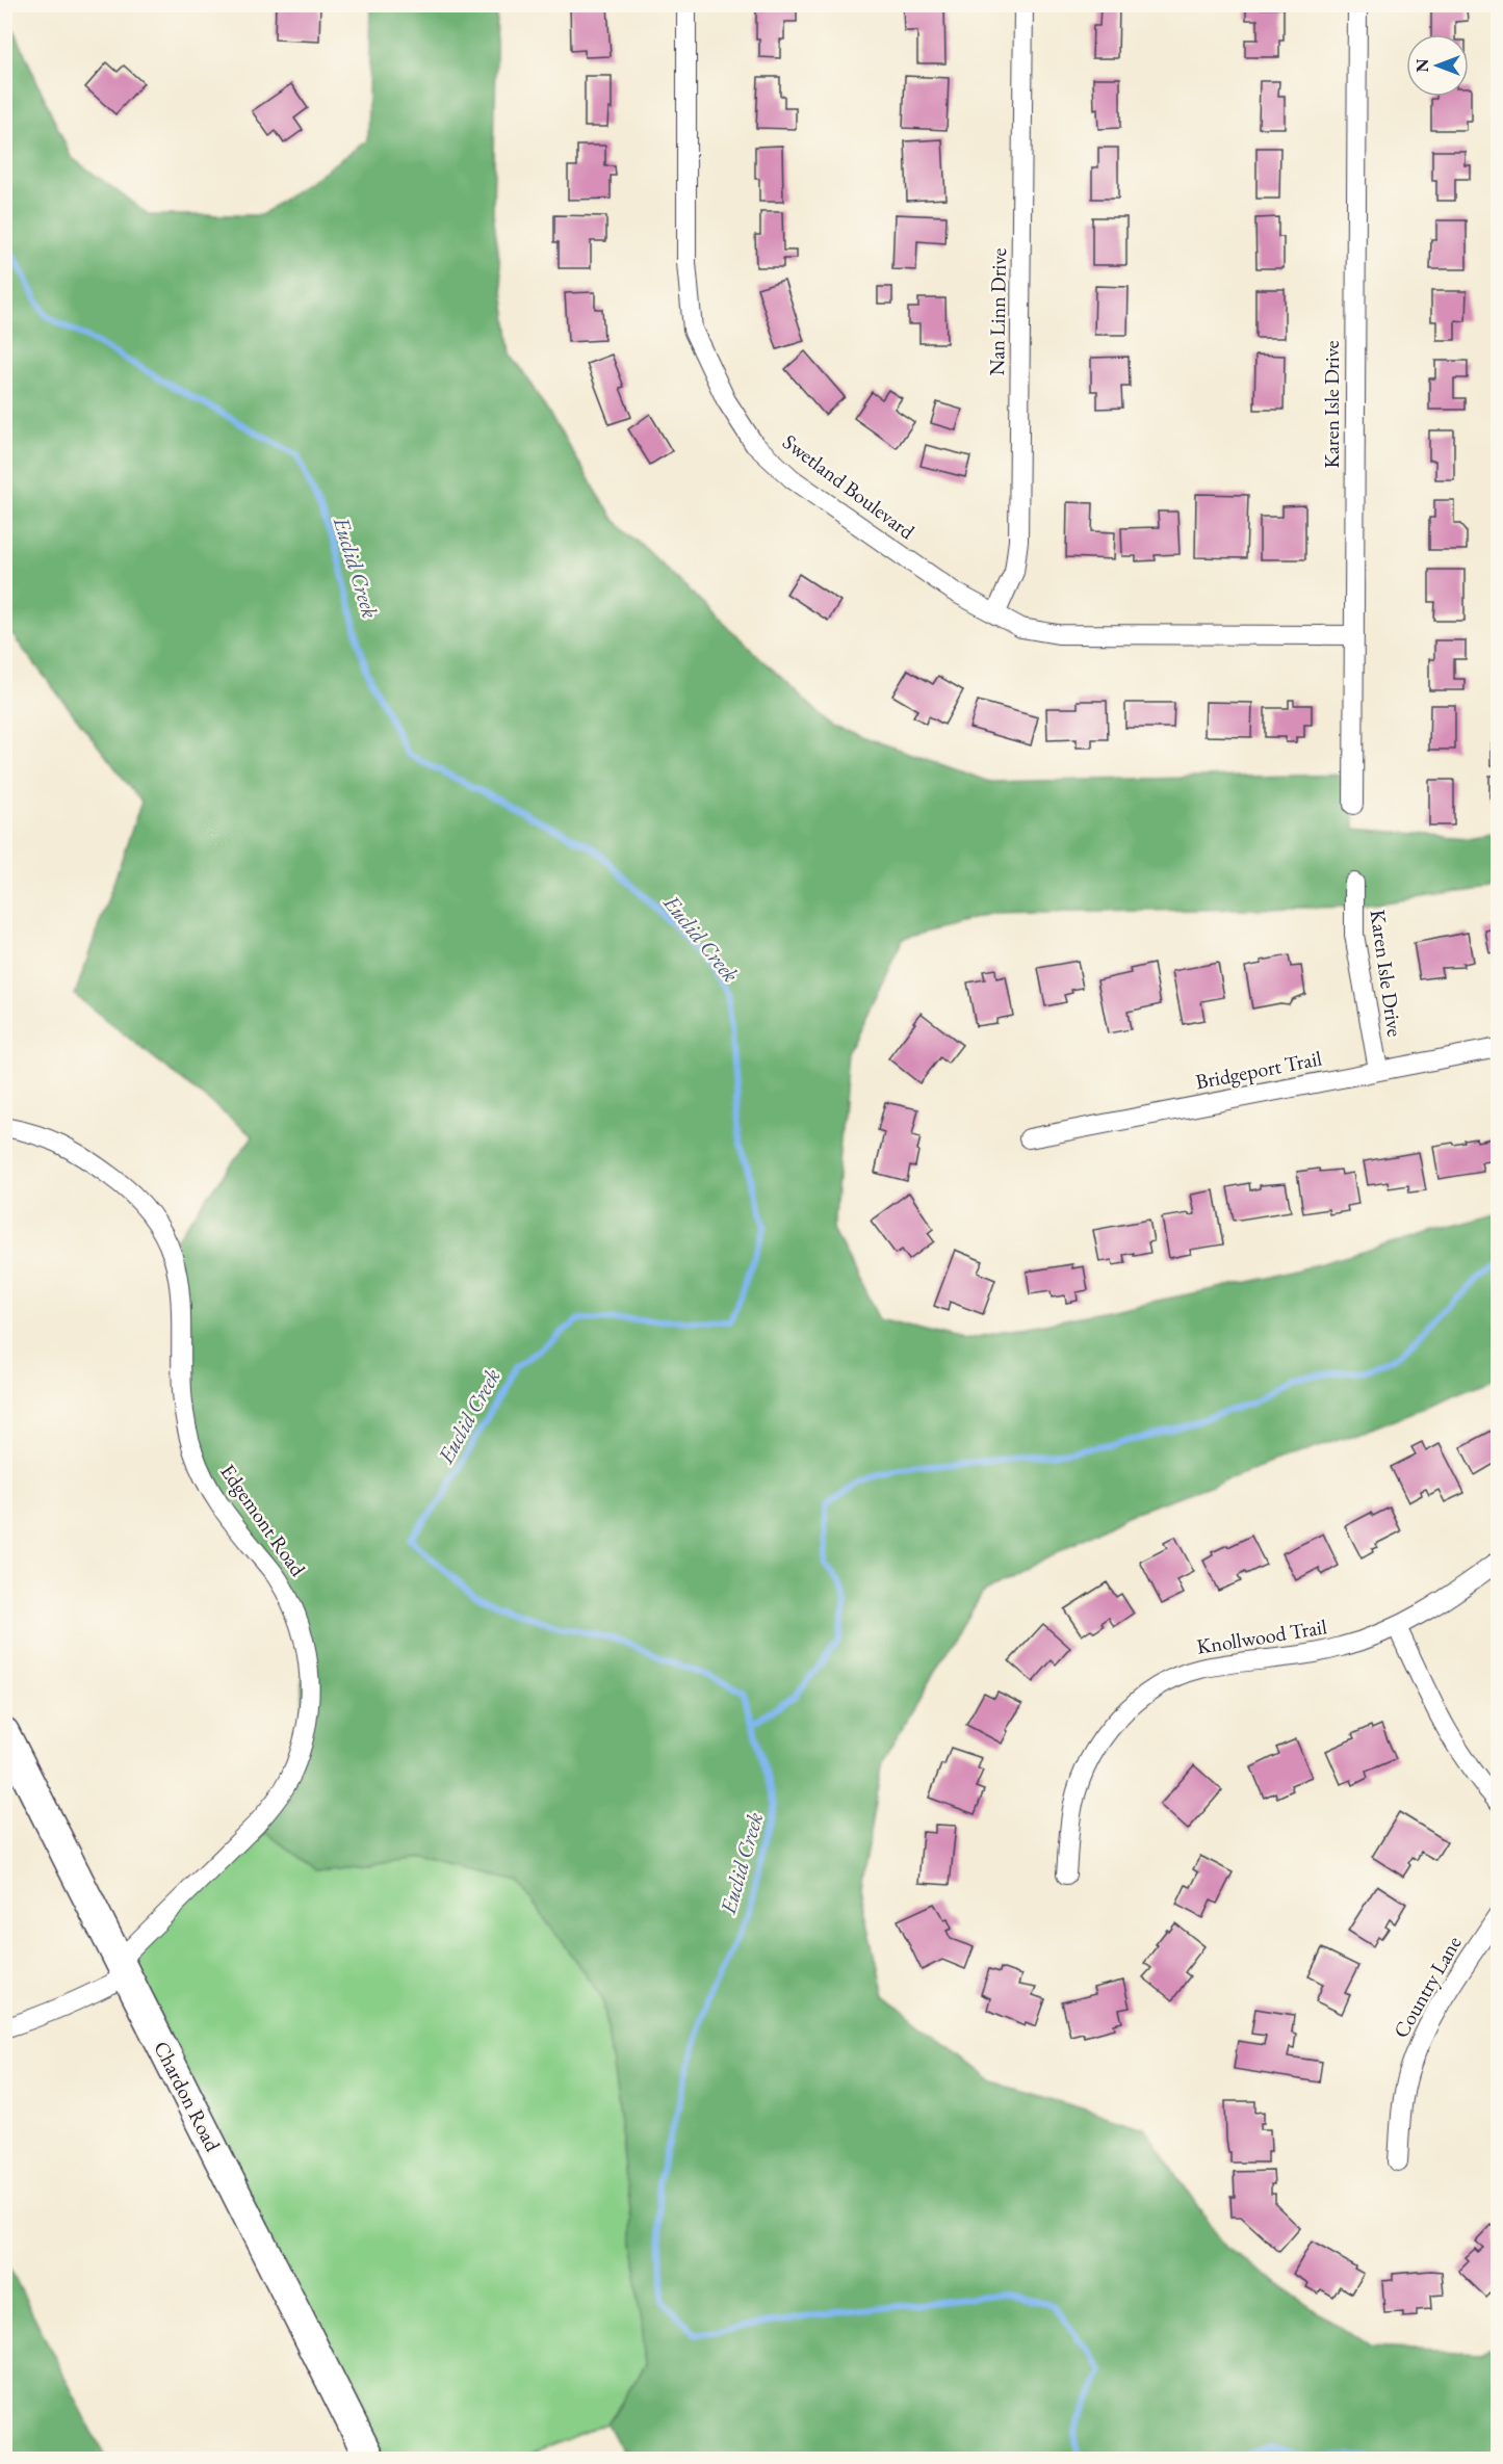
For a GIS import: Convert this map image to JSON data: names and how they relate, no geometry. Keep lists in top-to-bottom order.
{
  "streets": {
    "main road": ["Chardon Road"],
    "street": [
      "Nan Linn Drive",
      "Karen Isle Drive",
      "Swetland Boulevard",
      "Bridgeport Trail",
      "Edgemont Road",
      "Knollwood Trail",
      "Country Lane"
    ]
  },
  "crossings": [
    ["Nan Linn Drive", "Swetland Boulevard"],
    ["Karen Isle Drive", "Swetland Boulevard"],
    ["Karen Isle Drive", "Bridgeport Trail"],
    ["Edgemont Road", "Chardon Road"]
  ],
  "water": ["Euclid Creek"],
  "north": "left"
}
